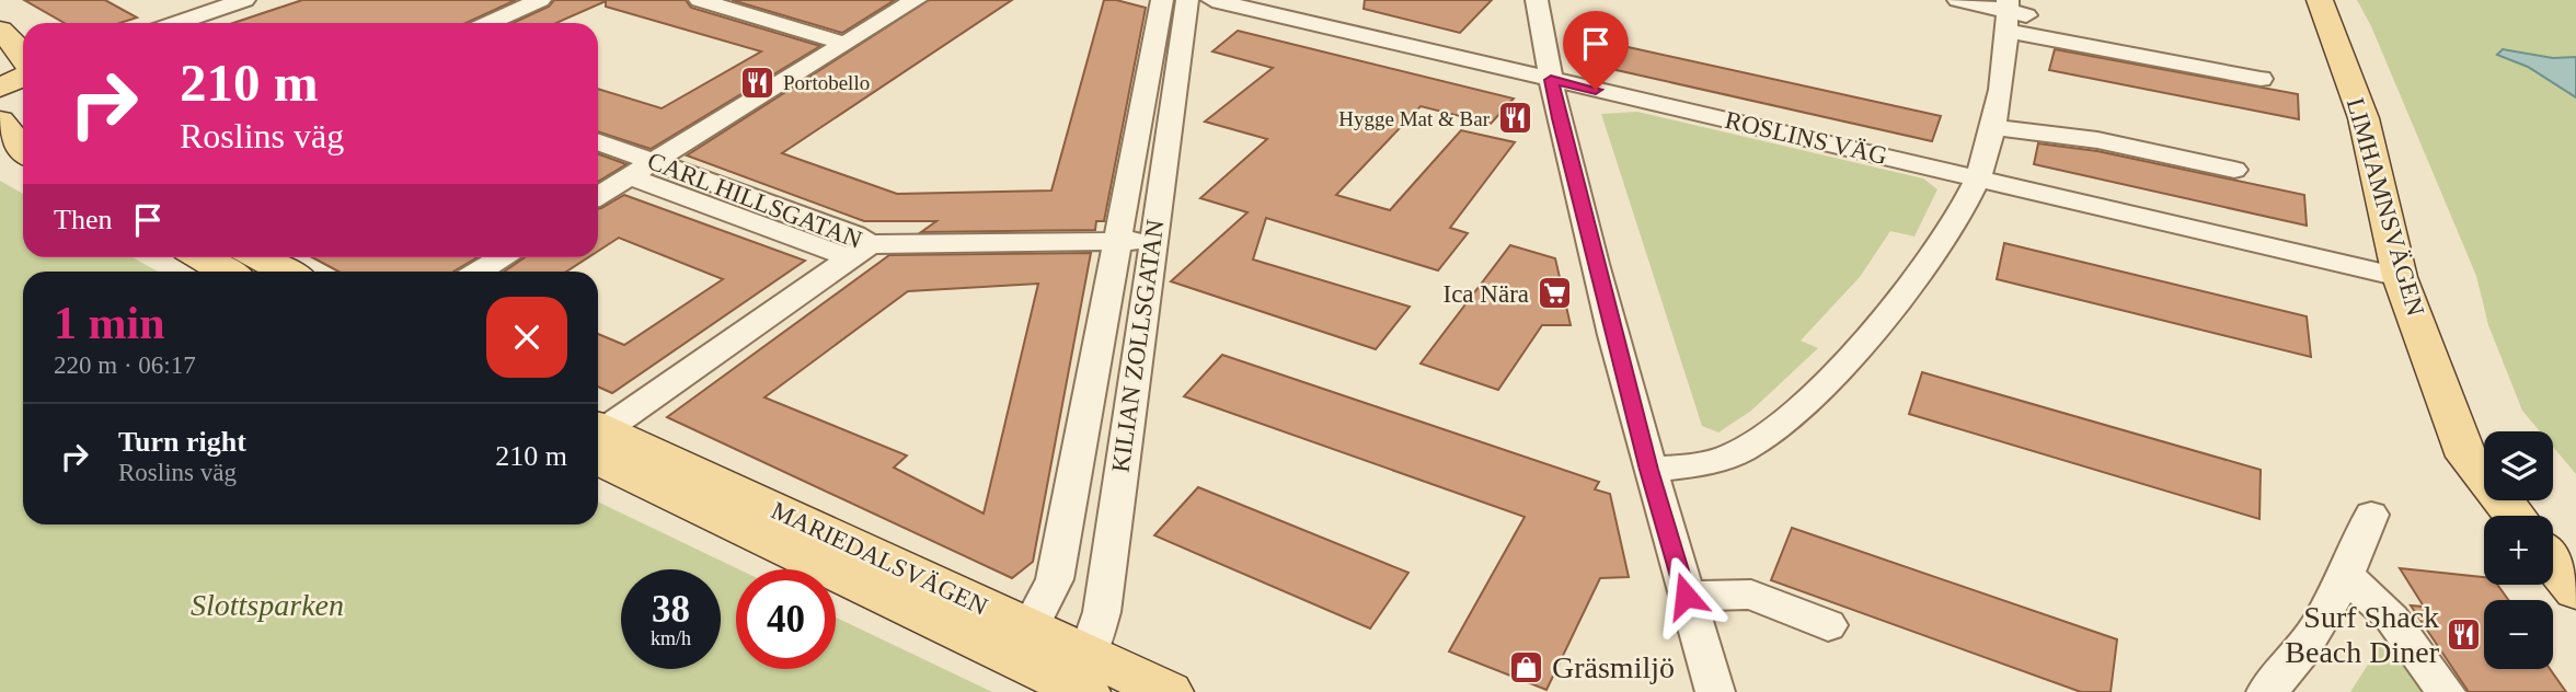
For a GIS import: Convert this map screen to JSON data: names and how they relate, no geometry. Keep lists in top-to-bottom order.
{
  "streets": {
    "main road": ["LIMHAMNSVÄGEN", "MARIEDALSVÄGEN"],
    "street": ["ROSLINS VÄG", "CARL HILLSGATAN", "KILIAN ZOLLSGATAN"]
  },
  "crossings": [
    ["ROSLINS VÄG", "LIMHAMNSVÄGEN"],
    ["CARL HILLSGATAN", "KILIAN ZOLLSGATAN"],
    ["KILIAN ZOLLSGATAN", "MARIEDALSVÄGEN"]
  ],
  "parks": ["Slottsparken"],
  "places": {
    "restaurant": ["Portobello", "Hygge Mat & Bar", "Surf Shack Beach Diner"],
    "supermarket": ["Ica Nära"],
    "shop": ["Gräsmiljö"]
  },
  "page": {
    "turn": ["210 m", "Roslins väg"],
    "then": "Then",
    "heading": ["1 min", "220 m · 06:17"],
    "list": [
      {
        "name": "Turn right",
        "note": "Roslins väg",
        "value": "210 m"
      }
    ],
    "map_buttons": ["+", "−"],
    "speed": "38 km/h",
    "limit": "40"
  }
}
